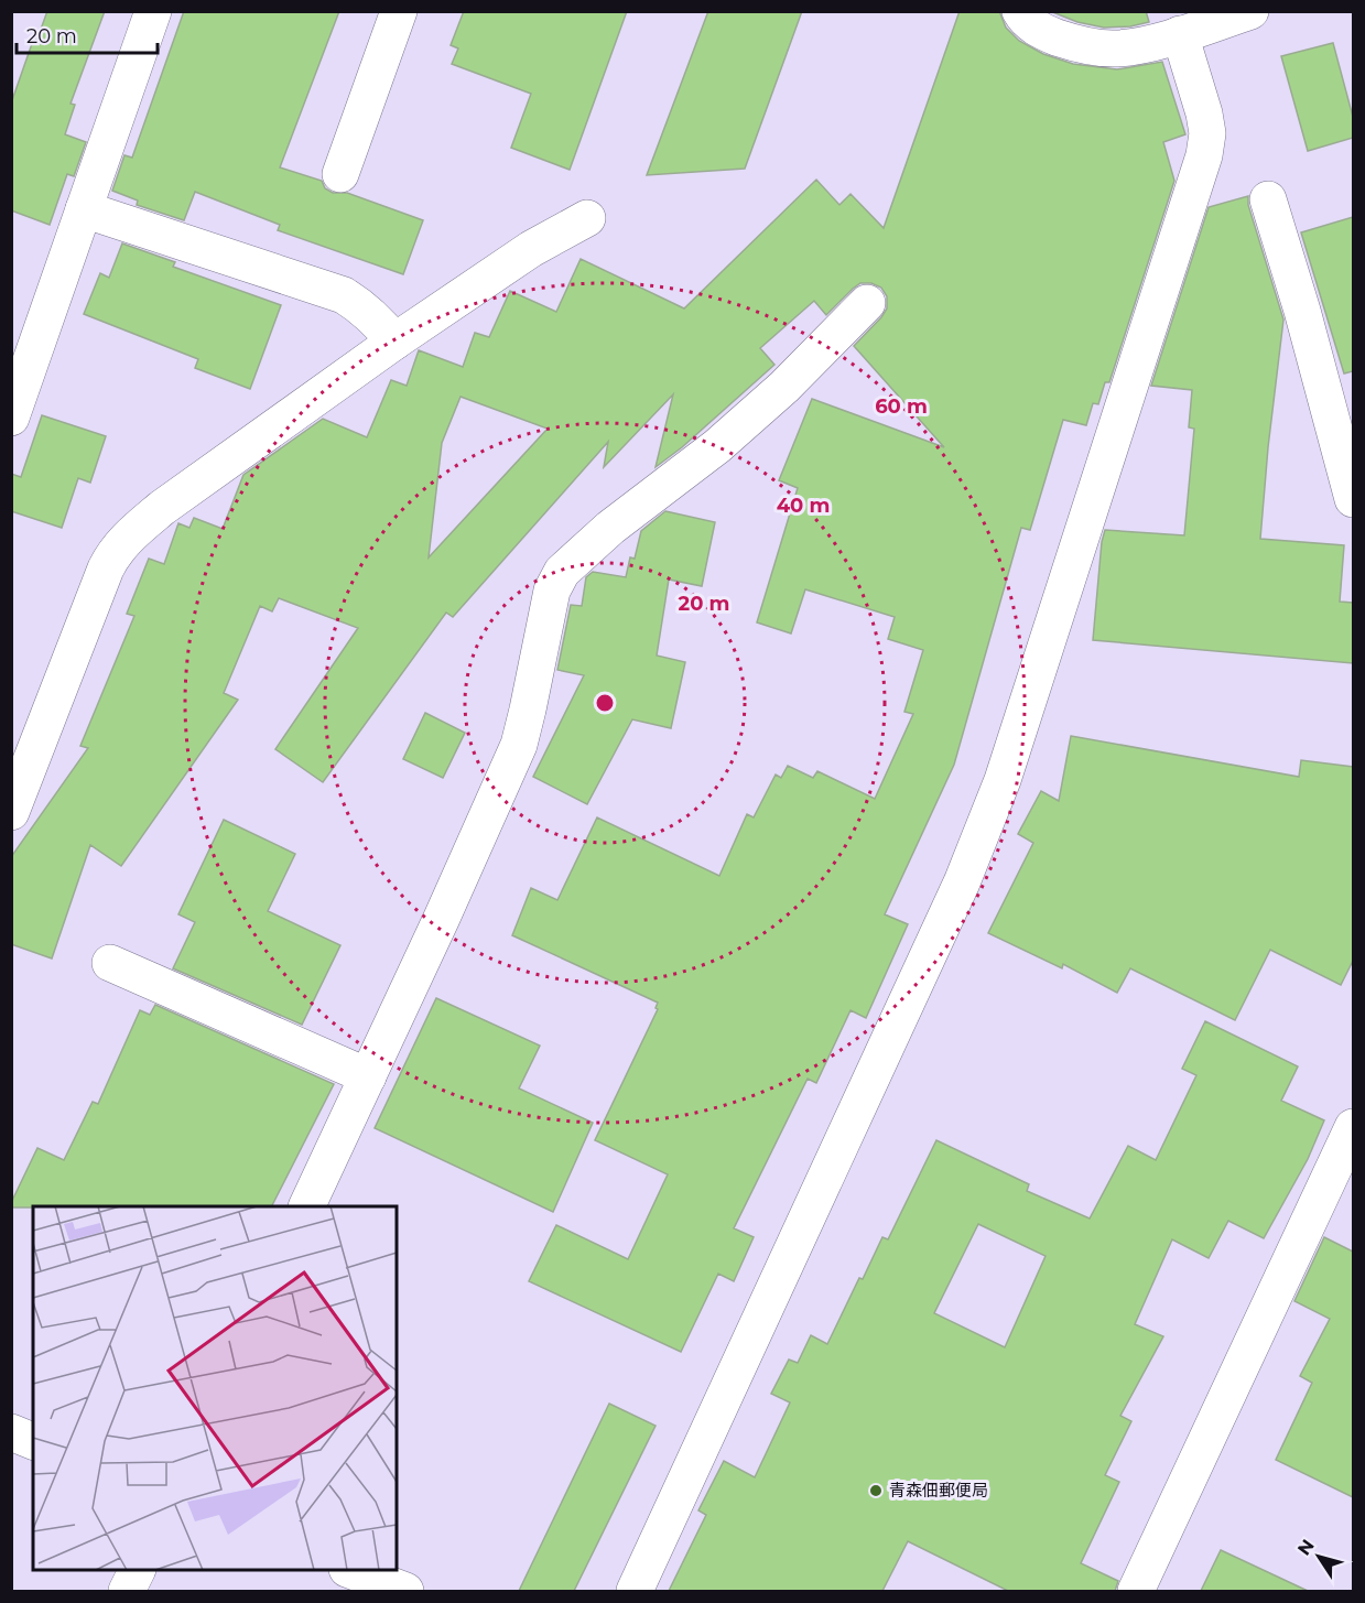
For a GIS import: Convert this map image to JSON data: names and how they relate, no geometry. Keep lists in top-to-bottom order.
{
  "places": ["青森佃郵便局"],
  "scale_bar": "20 m",
  "north": "top left",
  "rings": ["60 m", "40 m", "20 m"]
}
